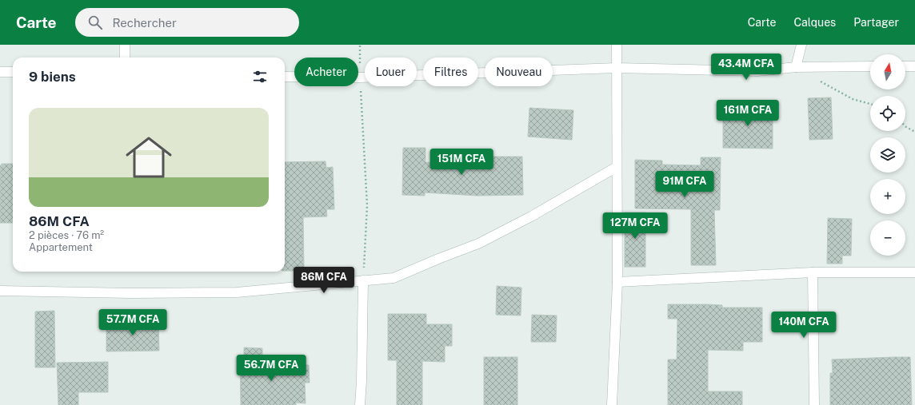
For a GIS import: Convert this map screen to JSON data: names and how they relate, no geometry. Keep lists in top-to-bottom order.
{
  "north": "top",
  "page": {
    "header": "Carte",
    "search": "Rechercher",
    "nav": ["Carte", "Calques", "Partager"],
    "price": [
      "43.4M CFA",
      "161M CFA",
      "151M CFA",
      "91M CFA",
      "127M CFA",
      "86M CFA",
      "57.7M CFA",
      "140M CFA",
      "56.7M CFA"
    ],
    "map_buttons": ["+", "−"],
    "chip": [
      "Acheter",
      "Louer",
      "Filtres",
      "Nouveau"
    ],
    "heading": "9 biens",
    "list": [
      {
        "name": "86M CFA",
        "note": "2 pièces · 76 m² · Appartement"
      }
    ]
  }
}
